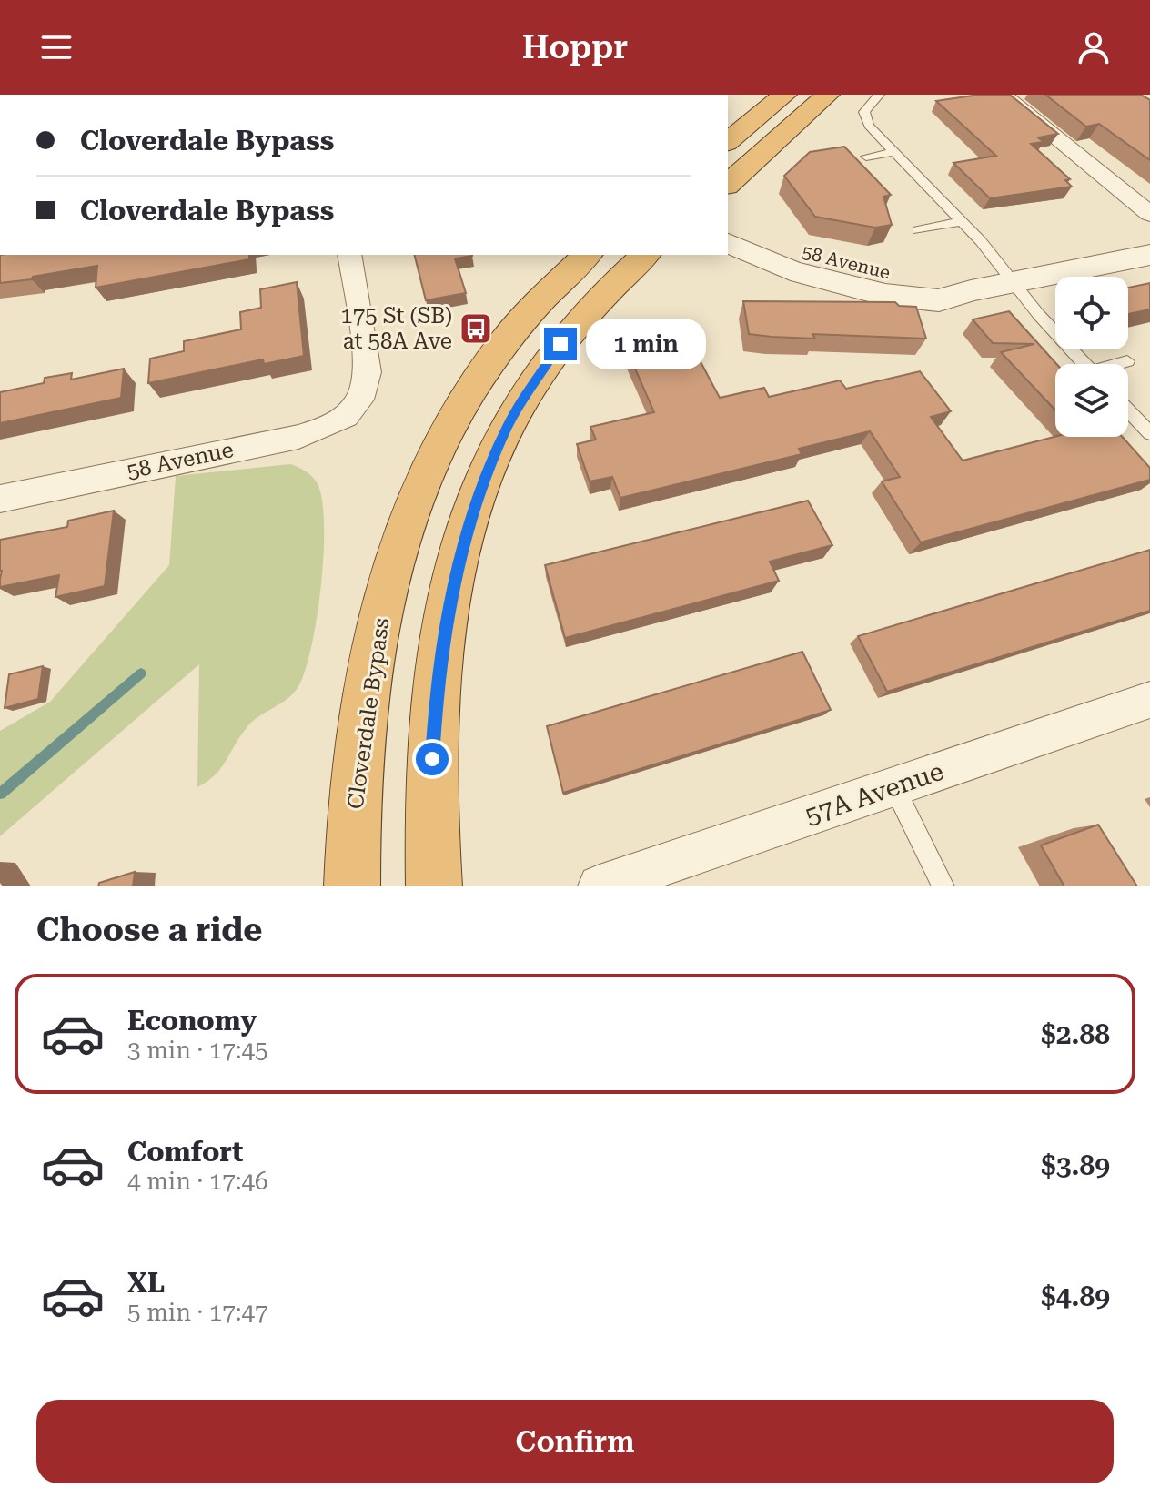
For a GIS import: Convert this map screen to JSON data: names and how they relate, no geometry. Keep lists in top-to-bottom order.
{
  "streets": {
    "highway": ["Cloverdale Bypass"],
    "street": ["58 Avenue", "57A Avenue"]
  },
  "places": {
    "bus stop": ["175 St (SB) at 58A Ave"]
  },
  "page": {
    "header": "Hoppr",
    "banner": ["Cloverdale Bypass", "Cloverdale Bypass"],
    "bubble": "1 min",
    "heading": "Choose a ride",
    "list": [
      {
        "name": "Economy",
        "note": "3 min · 17:45",
        "value": "$2.88"
      },
      {
        "name": "Comfort",
        "note": "4 min · 17:46",
        "value": "$3.89"
      },
      {
        "name": "XL",
        "note": "5 min · 17:47",
        "value": "$4.89"
      }
    ],
    "buttons": "Confirm"
  }
}
